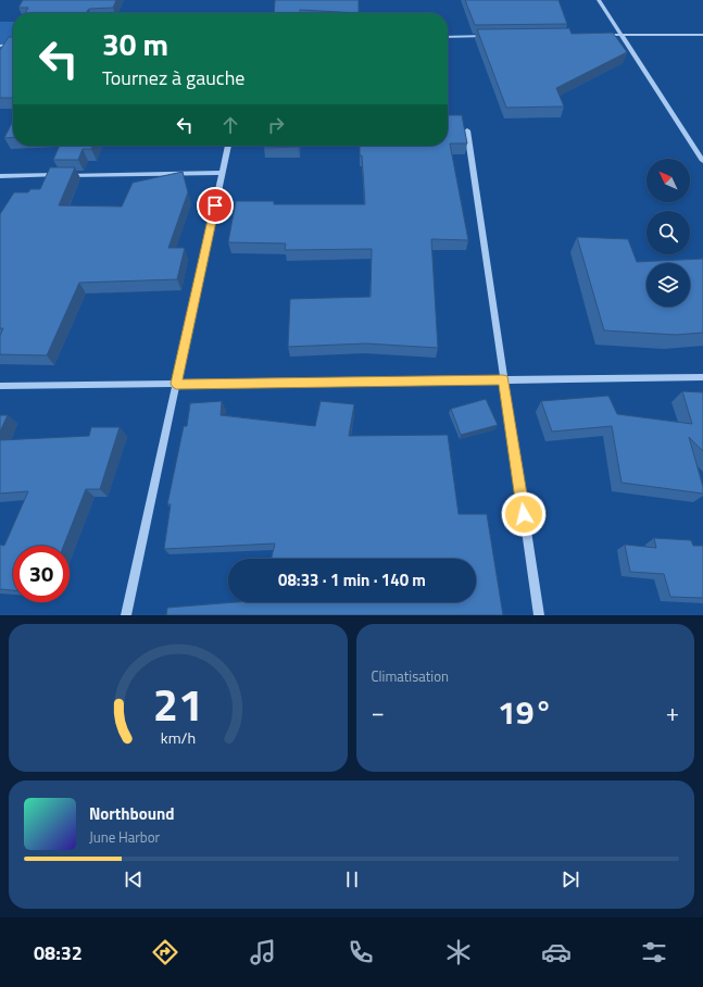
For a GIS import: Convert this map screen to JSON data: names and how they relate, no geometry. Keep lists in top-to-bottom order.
{
  "north": "top left",
  "page": {
    "turn": ["30 m", "Tournez à gauche"],
    "limit": "30",
    "trip": "08:33 · 1 min · 140 m",
    "tile": "Climatisation",
    "heat": ["−", "19°", "+"],
    "song": ["Northbound", "June Harbor"],
    "tabs": "08:32",
    "gauge": ["21", "km/h"]
  }
}
